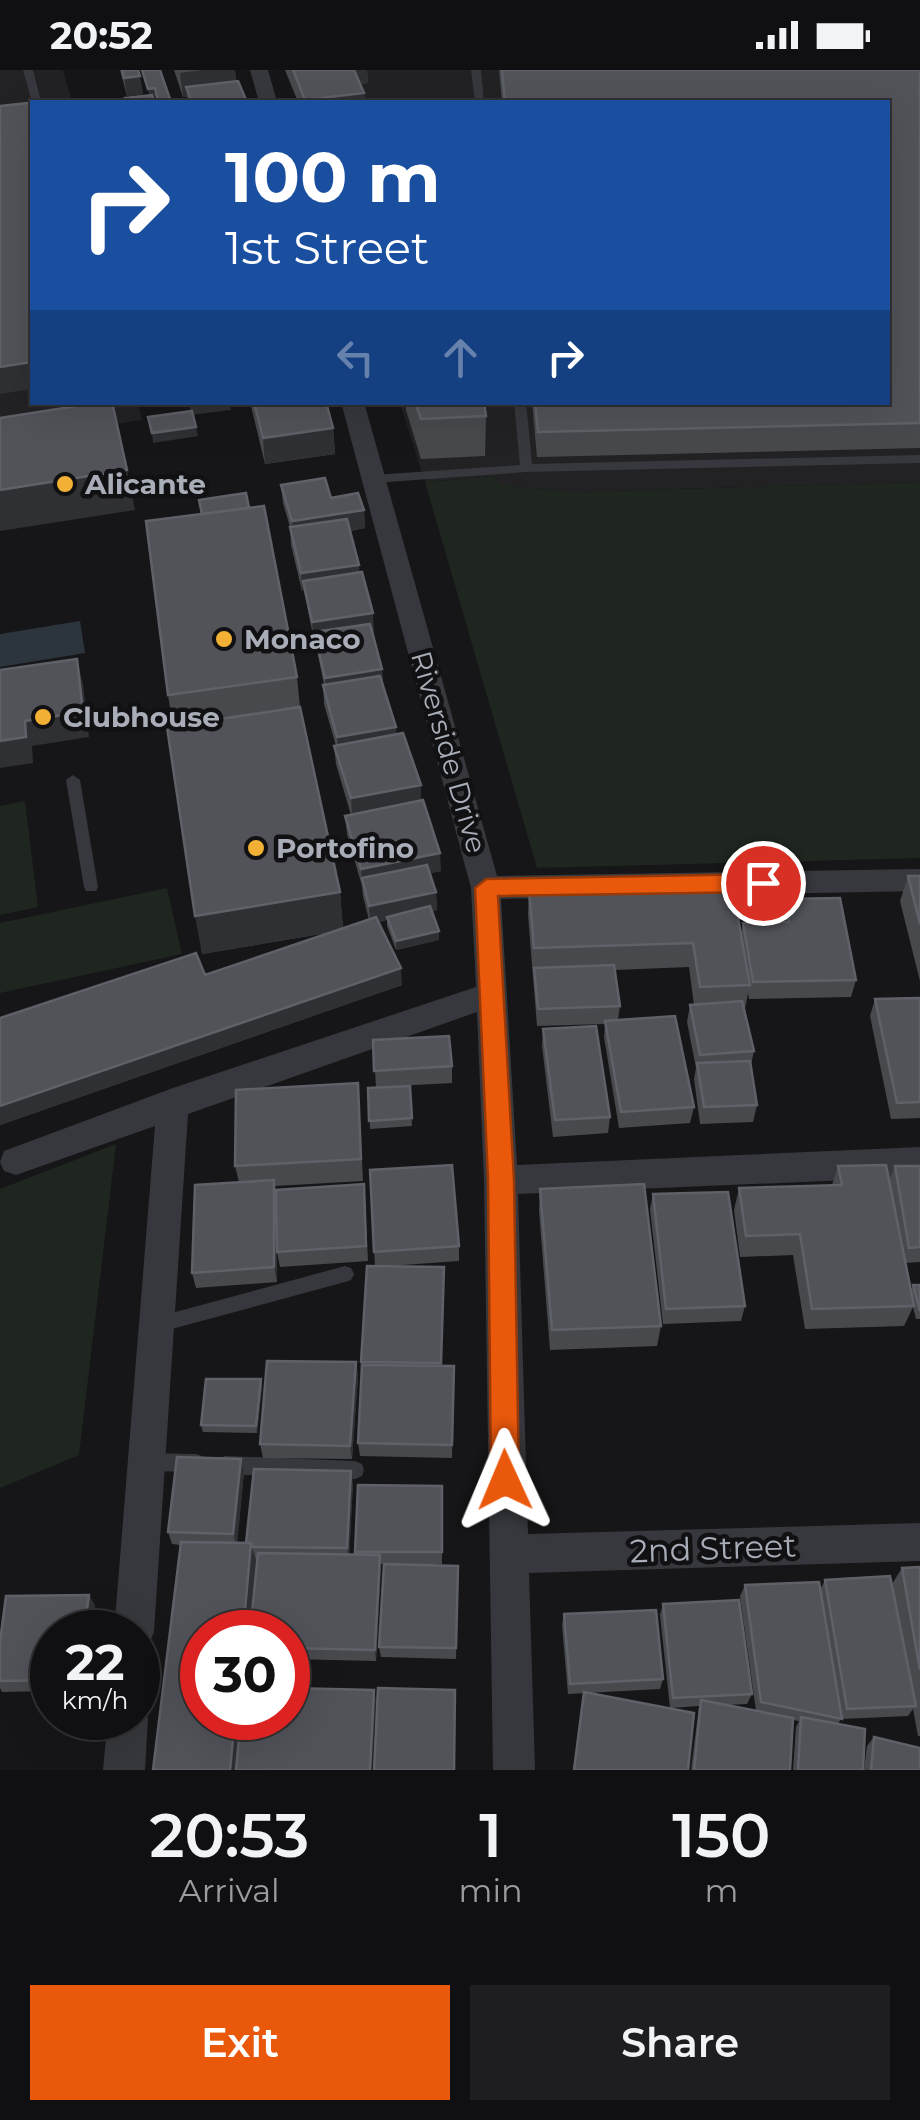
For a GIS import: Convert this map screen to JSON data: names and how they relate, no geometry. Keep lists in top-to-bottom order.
{
  "streets": {
    "street": ["Riverside Drive", "2nd Street"]
  },
  "crossings": [
    ["Riverside Drive", "2nd Street"]
  ],
  "places": [
    "Alicante",
    "Monaco",
    "Clubhouse",
    "Portofino"
  ],
  "page": {
    "status": "20:52",
    "turn": ["100 m", "1st Street"],
    "speed": "22 km/h",
    "limit": "30",
    "eta": [
      "20:53",
      "Arrival",
      "1",
      "min",
      "150",
      "m"
    ],
    "buttons": ["Exit", "Share"]
  }
}
